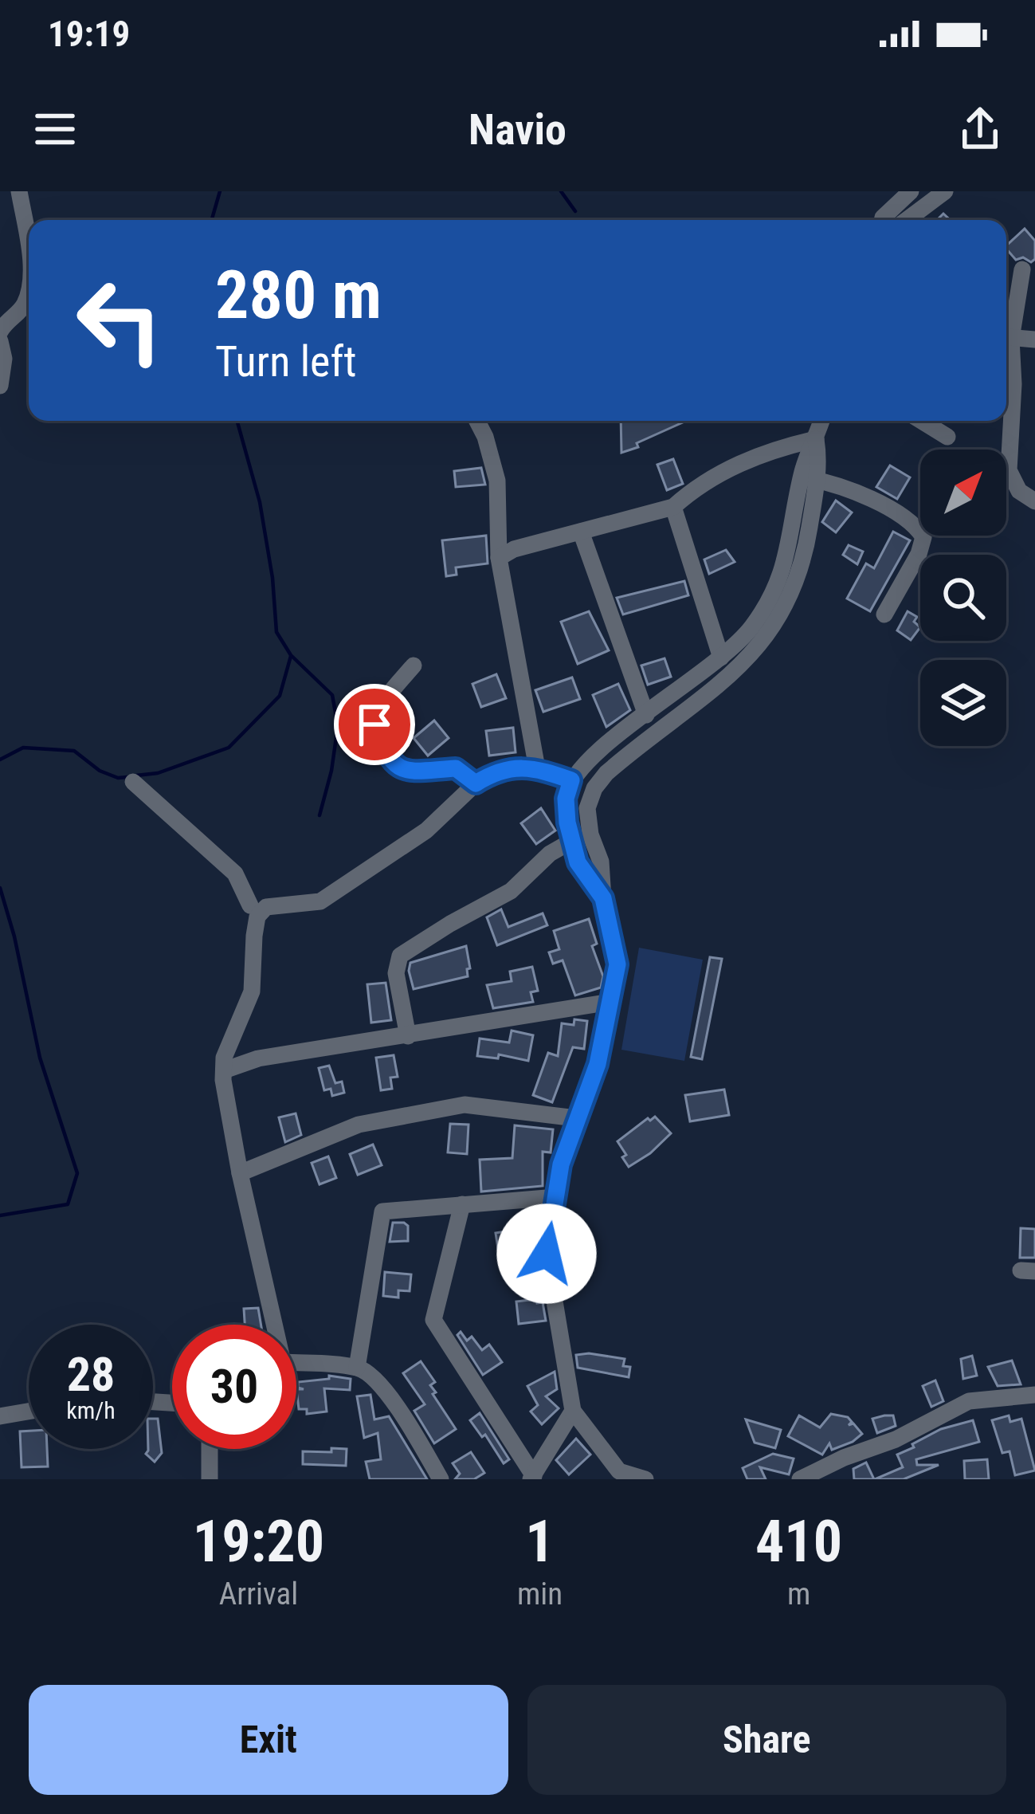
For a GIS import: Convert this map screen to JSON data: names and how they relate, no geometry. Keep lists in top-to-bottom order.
{
  "north": "top right",
  "page": {
    "status": "19:19",
    "header": "Navio",
    "turn": ["280 m", "Turn left"],
    "speed": "28 km/h",
    "limit": "30",
    "eta": [
      "19:20",
      "Arrival",
      "1",
      "min",
      "410",
      "m"
    ],
    "buttons": ["Exit", "Share"]
  }
}
